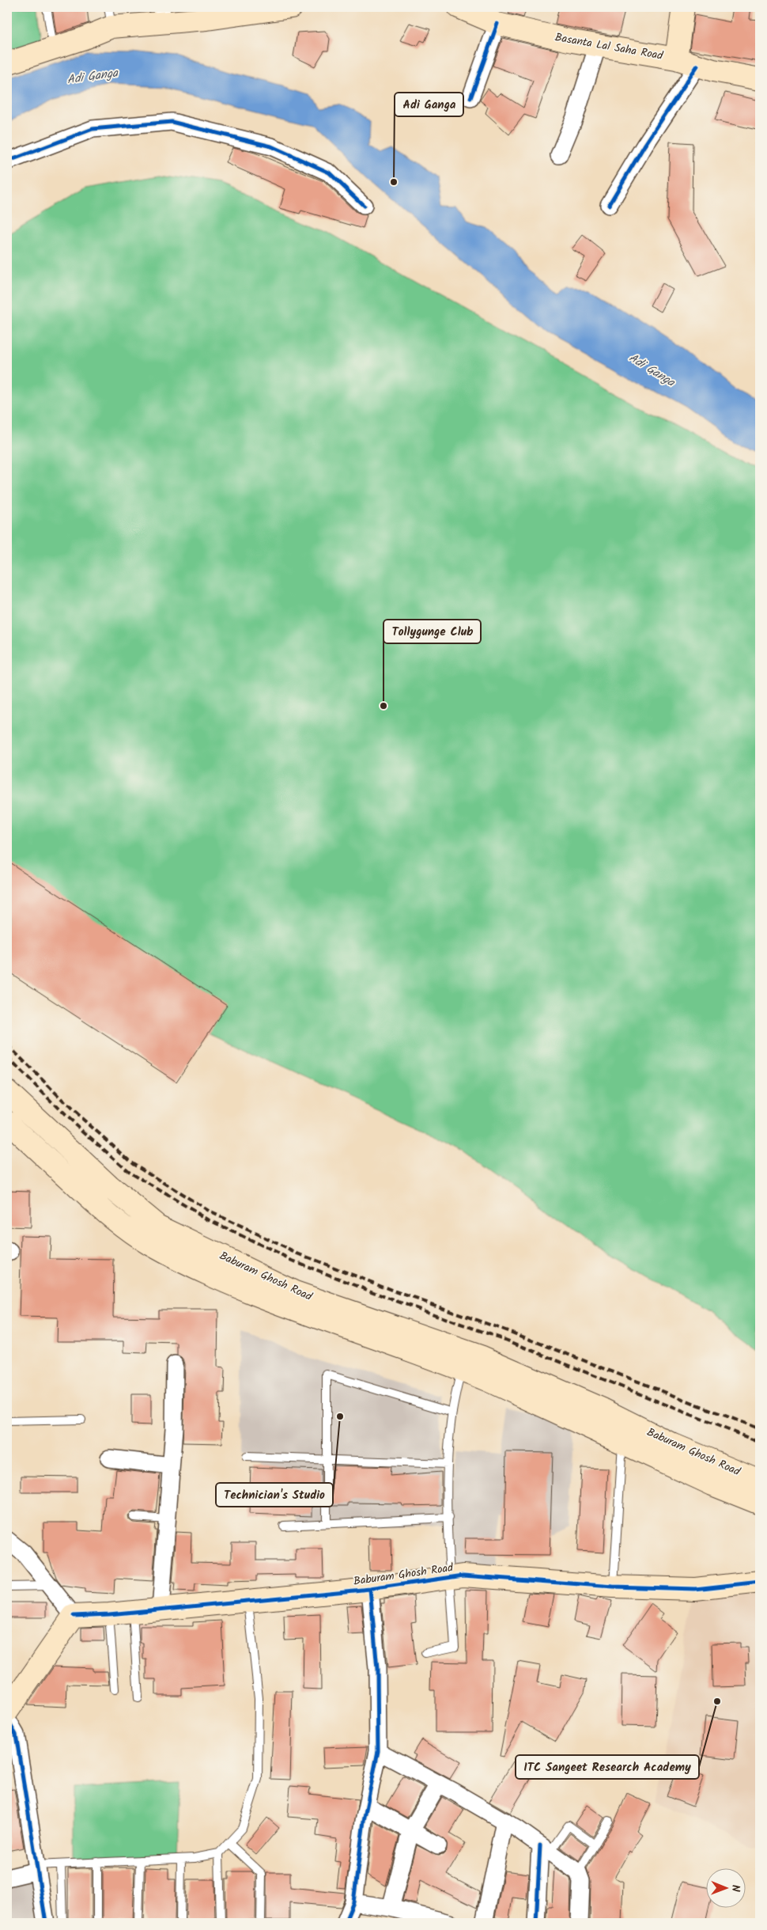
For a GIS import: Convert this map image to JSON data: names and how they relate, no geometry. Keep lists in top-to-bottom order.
{
  "streets": {
    "main road": ["Basanta Lal Saha Road", "Baburam Ghosh Road"]
  },
  "water": ["Adi Ganga"],
  "places": [
    "Adi Ganga",
    "Tollygunge Club",
    "Technician's Studio",
    "ITC Sangeet Research Academy"
  ],
  "north": "right"
}
